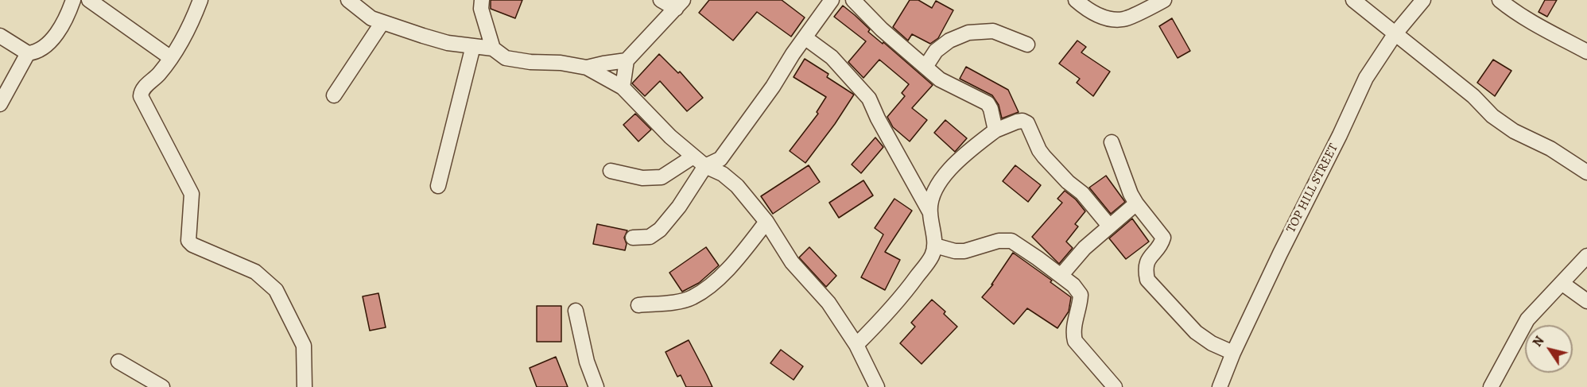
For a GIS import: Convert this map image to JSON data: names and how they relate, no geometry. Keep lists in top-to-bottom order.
{
  "streets": {
    "street": ["TOP HILL STREET"]
  },
  "north": "top left"
}
